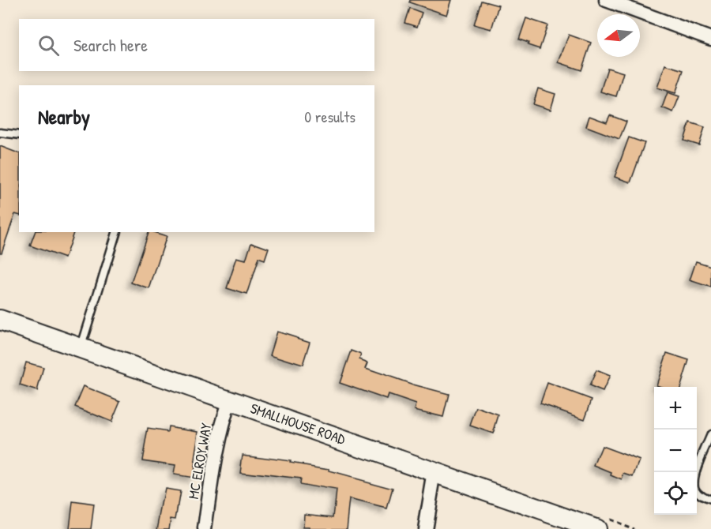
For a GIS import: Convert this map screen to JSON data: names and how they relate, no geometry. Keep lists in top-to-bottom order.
{
  "streets": {
    "street": ["SMALLHOUSE ROAD", "MC ELROY WAY"]
  },
  "crossings": [
    ["SMALLHOUSE ROAD", "MC ELROY WAY"]
  ],
  "north": "left",
  "page": {
    "search": "Search here",
    "heading": ["Nearby", "0 results"],
    "map_buttons": ["+", "−"]
  }
}
